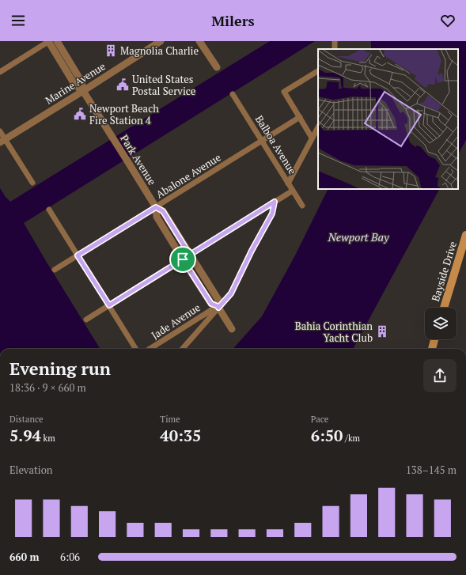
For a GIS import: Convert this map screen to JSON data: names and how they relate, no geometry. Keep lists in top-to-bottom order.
{
  "streets": {
    "main road": ["Bayside Drive"],
    "street": [
      "Marine Avenue",
      "Balboa Avenue",
      "Park Avenue",
      "Abalone Avenue",
      "Jade Avenue"
    ]
  },
  "crossings": [
    ["Marine Avenue", "Park Avenue"],
    ["Balboa Avenue", "Abalone Avenue"],
    ["Park Avenue", "Abalone Avenue"],
    ["Park Avenue", "Jade Avenue"]
  ],
  "water": ["Newport Bay"],
  "places": {
    "building": ["Magnolia Charlie", "Bahia Corinthian Yacht Club"],
    "public building": ["United States Postal Service", "Newport Beach Fire Station 4"]
  },
  "page": {
    "header": "Milers",
    "heading": ["Evening run", "18:36 · 9 × 660 m"],
    "stats": [
      ["Distance", "5.94 km"],
      ["Time", "40:35"],
      ["Pace", "6:50 /km"]
    ],
    "chart": ["Elevation", "138–145 m"],
    "list": [
      {
        "name": "660 m",
        "note": "6:06"
      }
    ]
  }
}
